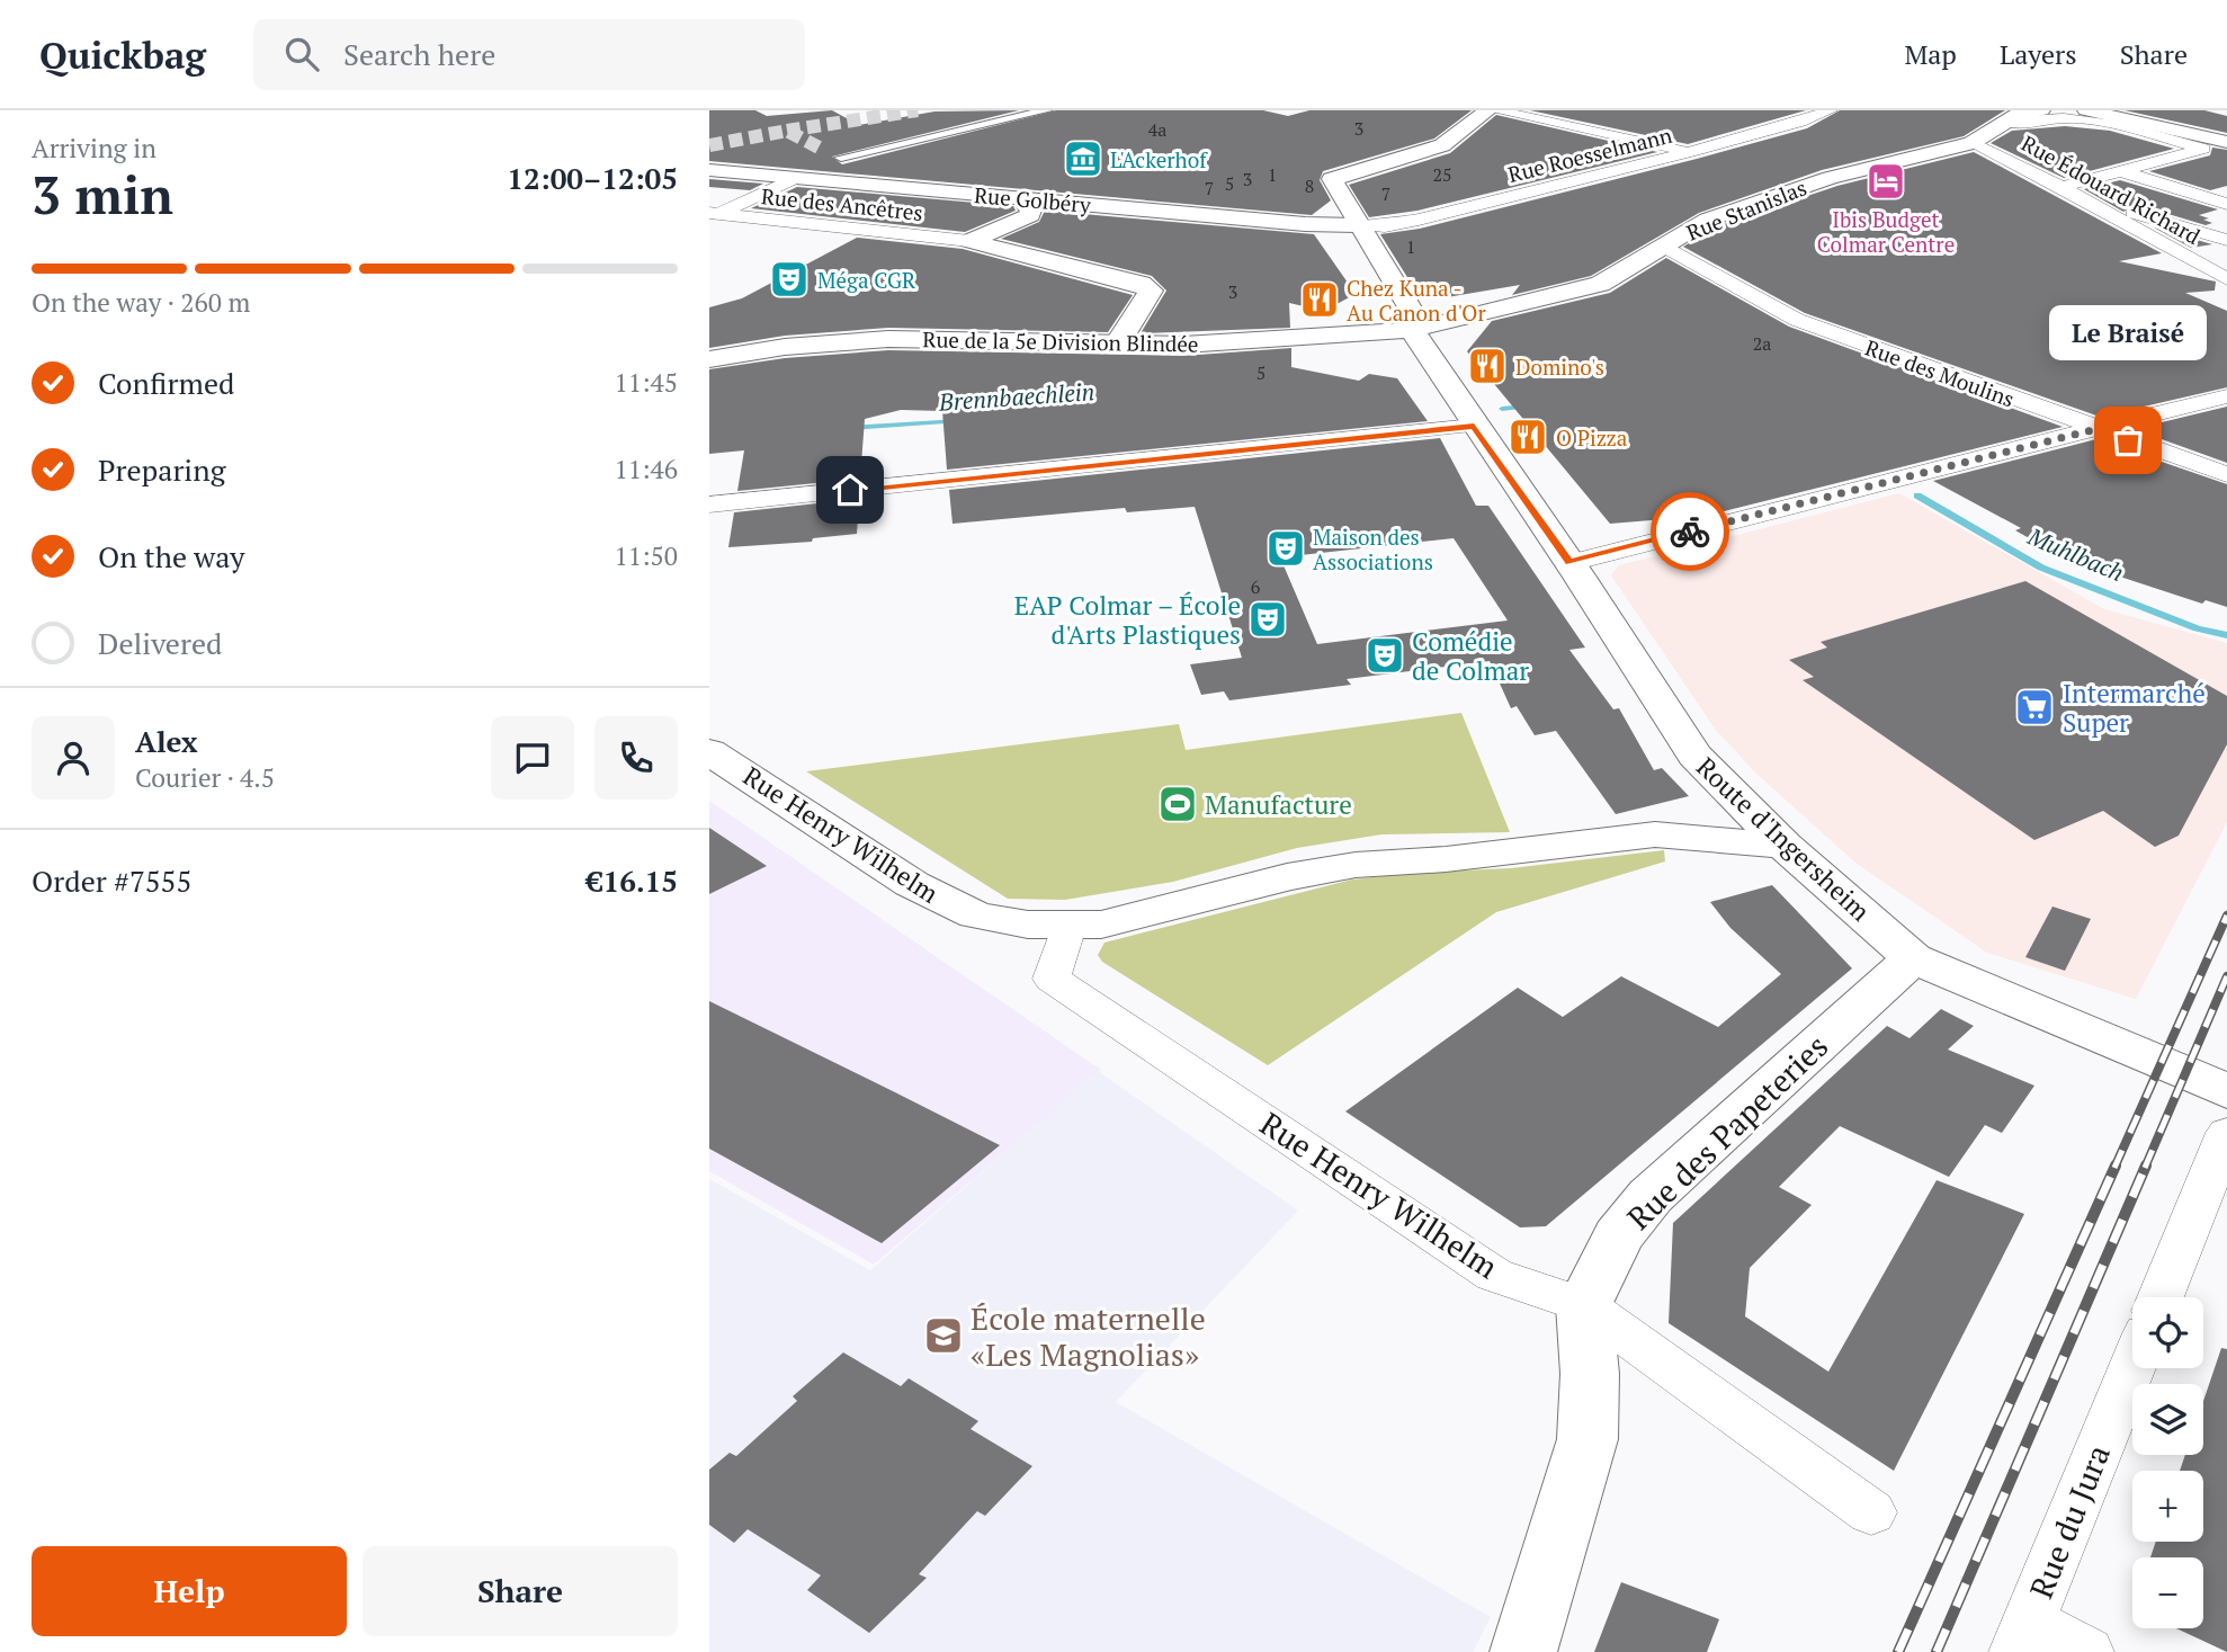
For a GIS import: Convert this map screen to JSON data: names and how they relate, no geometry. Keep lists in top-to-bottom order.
{
  "streets": {
    "main road": [
      "Rue Golbéry",
      "Rue Stanislas",
      "Rue de la 5e Division Blindée",
      "Rue Henry Wilhelm",
      "Route d'Ingersheim",
      "Rue des Papeteries"
    ],
    "street": [
      "Rue Roesselmann",
      "Rue Édouard Richard",
      "Rue des Ancêtres",
      "Rue des Moulins",
      "Rue du Jura"
    ]
  },
  "crossings": [
    ["Rue Roesselmann", "Rue Golbéry"],
    ["Rue Roesselmann", "Route d'Ingersheim"],
    ["Rue Édouard Richard", "Rue Stanislas"],
    ["Rue Golbéry", "Route d'Ingersheim"],
    ["Rue Stanislas", "Rue de la 5e Division Blindée"],
    ["Rue Stanislas", "Rue des Moulins"],
    ["Rue Stanislas", "Route d'Ingersheim"],
    ["Rue de la 5e Division Blindée", "Route d'Ingersheim"],
    ["Rue Henry Wilhelm", "Route d'Ingersheim"],
    ["Rue Henry Wilhelm", "Rue des Papeteries"],
    ["Route d'Ingersheim", "Rue des Papeteries"]
  ],
  "water": ["Brennbaechlein", "Muhlbach"],
  "places": {
    "museum": ["L'Ackerhof"],
    "hotel": ["Ibis Budget Colmar Centre"],
    "theatre": [
      "Méga CGR",
      "Maison des Associations",
      "EAP Colmar – École d'Arts Plastiques",
      "Comédie de Colmar"
    ],
    "restaurant": ["Chez Kuna - Au Canon d'Or", "Domino's", "O Pizza"],
    "other": ["Le Braisé"],
    "supermarket": ["Intermarché Super"],
    "sports": ["Manufacture"],
    "school or university": ["École maternelle «Les Magnolias»"]
  },
  "house_numbers": [
    "3",
    "4a",
    "1",
    "25",
    "3",
    "5",
    "8",
    "7",
    "7",
    "1",
    "3",
    "2a",
    "5",
    "6"
  ],
  "page": {
    "header": "Quickbag",
    "search": "Search here",
    "nav": ["Map", "Layers", "Share"],
    "heading": ["3 min", "Arriving in", "12:00–12:05"],
    "panel": [
      "Alex",
      "Courier · 4.5",
      "Order #7555",
      "€16.15"
    ],
    "bar": "On the way · 260 m",
    "bubble": "Le Braisé",
    "list": [
      ["Confirmed", "11:45"],
      ["Preparing", "11:46"],
      ["On the way", "11:50"],
      "Delivered"
    ],
    "map_buttons": ["+", "−"],
    "buttons": ["Help", "Share"]
  }
}
